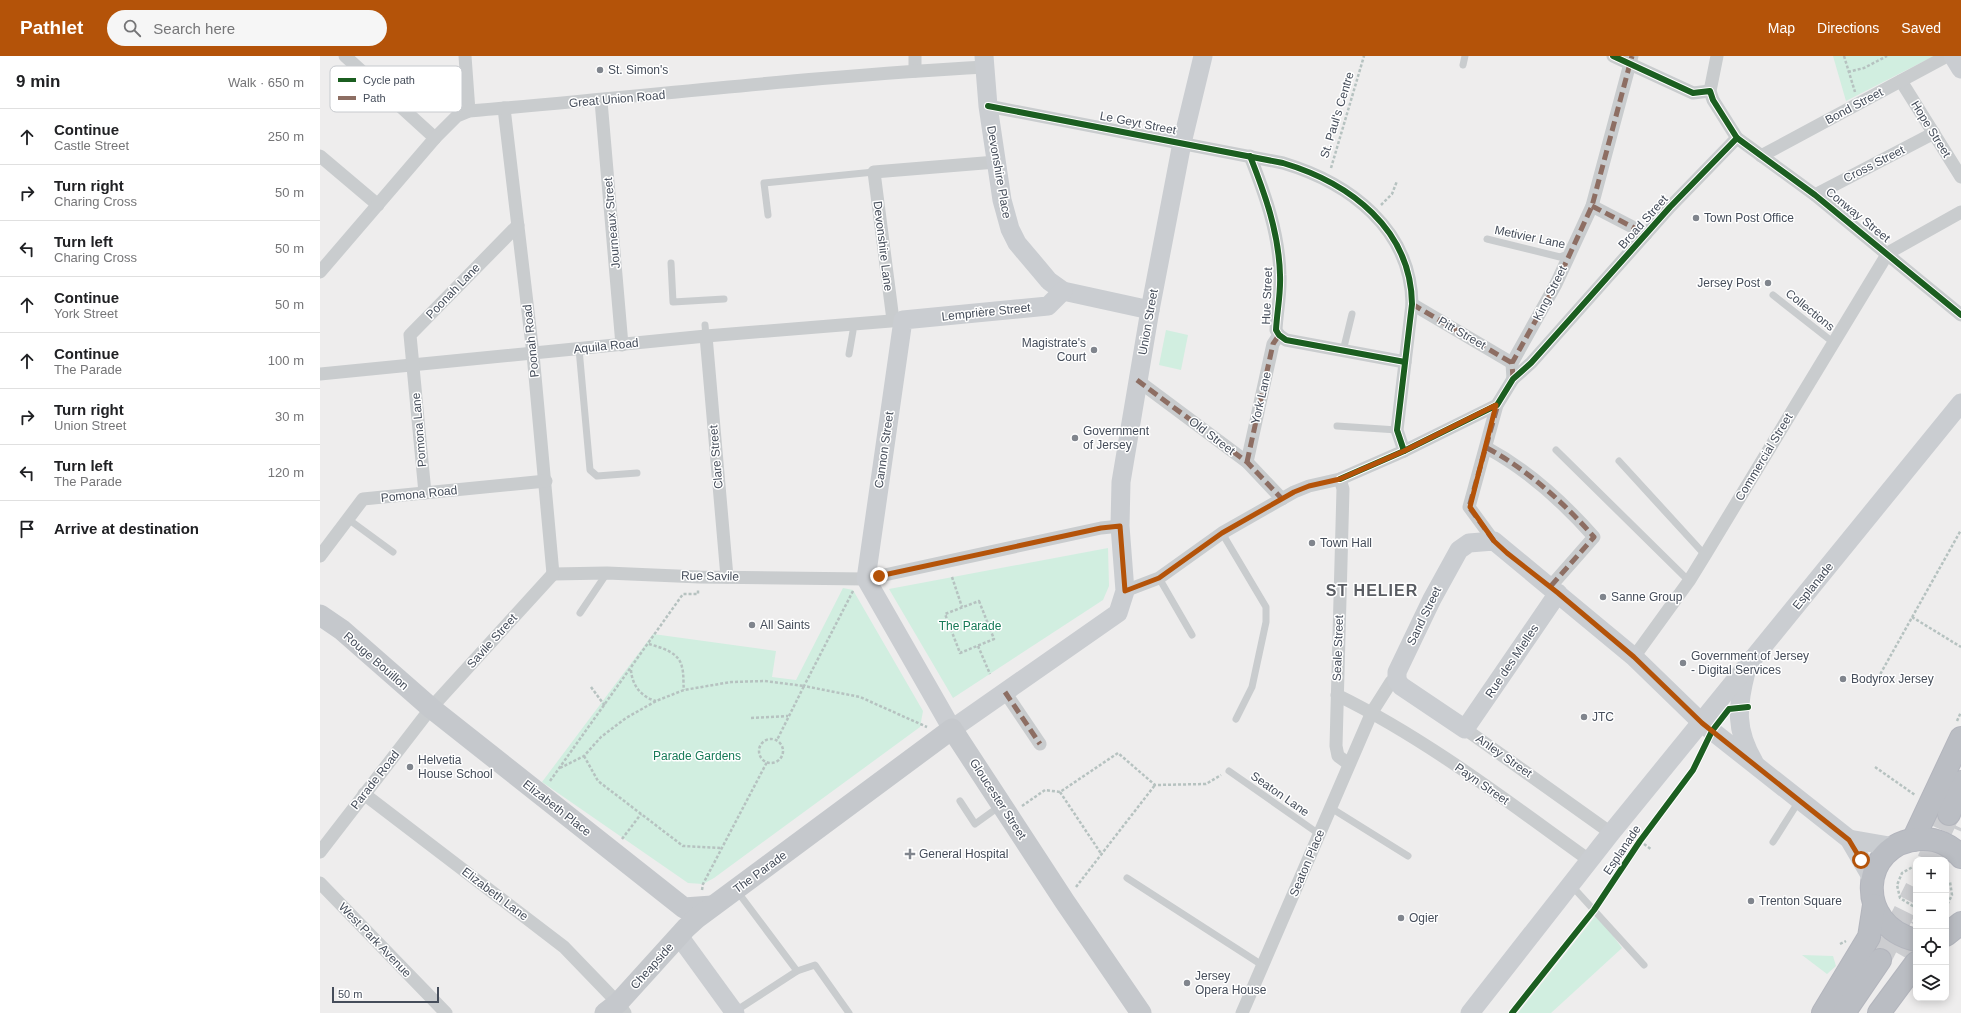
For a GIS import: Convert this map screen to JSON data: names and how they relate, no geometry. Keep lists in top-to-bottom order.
{
  "streets": {
    "main road": [
      "Devonshire Place",
      "Lemprière Street",
      "Union Street",
      "Cannon Street",
      "Esplanade",
      "Sand Street",
      "Rouge Bouillon",
      "Rue des Mielles",
      "Anley Street",
      "Gloucester Street",
      "Elizabeth Place",
      "The Parade",
      "Cheapside"
    ],
    "street": [
      "Great Union Road",
      "Bond Street",
      "Le Geyt Street",
      "Hope Street",
      "Cross Street",
      "Conway Street",
      "Broad Street",
      "Journeaux Street",
      "Devonshire Lane",
      "Poonah Lane",
      "King Street",
      "Hue Street",
      "Pitt Street",
      "Poonah Road",
      "Aquila Road",
      "York Lane",
      "Pomona Lane",
      "Old Street",
      "Clare Street",
      "Commercial Street",
      "Pomona Road",
      "Rue Savile",
      "Savile Street",
      "Seale Street",
      "Parade Road",
      "Payn Street",
      "Seaton Place",
      "Elizabeth Lane",
      "West Park Avenue"
    ],
    "lane": ["Metivier Lane", "Collections", "Seaton Lane"],
    "path": ["St. Paul's Centre"]
  },
  "crossings": [
    ["Great Union Road", "Devonshire Place"],
    ["Great Union Road", "Journeaux Street"],
    ["Great Union Road", "Poonah Road"],
    ["Bond Street", "Hope Street"],
    ["Bond Street", "Conway Street"],
    ["St. Paul's Centre", "Le Geyt Street"],
    ["Le Geyt Street", "Devonshire Place"],
    ["Le Geyt Street", "Hue Street"],
    ["Le Geyt Street", "Union Street"],
    ["Le Geyt Street", "Pitt Street"],
    ["Hope Street", "Cross Street"],
    ["Cross Street", "Conway Street"],
    ["Devonshire Place", "Lemprière Street"],
    ["Conway Street", "Broad Street"],
    ["Conway Street", "Commercial Street"],
    ["Journeaux Street", "Aquila Road"],
    ["Metivier Lane", "King Street"],
    ["Devonshire Lane", "Lemprière Street"],
    ["Devonshire Lane", "Aquila Road"],
    ["Devonshire Lane", "Cannon Street"],
    ["Poonah Lane", "Poonah Road"],
    ["Poonah Lane", "Aquila Road"],
    ["Poonah Lane", "Pomona Lane"],
    ["King Street", "Pitt Street"],
    ["Hue Street", "York Lane"],
    ["Collections", "Commercial Street"],
    ["Lemprière Street", "Aquila Road"],
    ["Lemprière Street", "Cannon Street"],
    ["Union Street", "Old Street"],
    ["Union Street", "The Parade"],
    ["Poonah Road", "Aquila Road"],
    ["Poonah Road", "Pomona Road"],
    ["Poonah Road", "Rue Savile"],
    ["Poonah Road", "Savile Street"],
    ["Aquila Road", "Pomona Lane"],
    ["Aquila Road", "Cannon Street"],
    ["Aquila Road", "Clare Street"],
    ["York Lane", "Old Street"],
    ["Pomona Lane", "Pomona Road"],
    ["Cannon Street", "Rue Savile"],
    ["Cannon Street", "Gloucester Street"],
    ["Clare Street", "Rue Savile"],
    ["Rue Savile", "Savile Street"],
    ["Rue Savile", "Gloucester Street"],
    ["Esplanade", "Anley Street"],
    ["Esplanade", "Payn Street"],
    ["Sand Street", "Anley Street"],
    ["Sand Street", "Payn Street"],
    ["Sand Street", "Seaton Place"],
    ["Savile Street", "Rouge Bouillon"],
    ["Savile Street", "Parade Road"],
    ["Savile Street", "Elizabeth Place"],
    ["Seale Street", "Payn Street"],
    ["Seale Street", "Seaton Place"],
    ["Rouge Bouillon", "Parade Road"],
    ["Rouge Bouillon", "Elizabeth Place"],
    ["Rue des Mielles", "Anley Street"],
    ["Parade Road", "Elizabeth Place"],
    ["Parade Road", "Elizabeth Lane"],
    ["Payn Street", "Seaton Place"],
    ["Seaton Lane", "Seaton Place"],
    ["Gloucester Street", "The Parade"],
    ["Elizabeth Place", "The Parade"],
    ["Elizabeth Place", "Cheapside"],
    ["The Parade", "Cheapside"],
    ["Elizabeth Lane", "Cheapside"]
  ],
  "districts": ["ST HELIER"],
  "parks": ["The Parade", "Parade Gardens"],
  "places": {
    "other": [
      "St. Simon's",
      "Town Post Office",
      "Jersey Post",
      "Magistrate's Court",
      "Government of Jersey",
      "Town Hall",
      "Sanne Group",
      "All Saints",
      "Government of Jersey - Digital Services",
      "Bodyrox Jersey",
      "JTC",
      "Helvetia House School",
      "Trenton Square",
      "Ogier",
      "Jersey Opera House"
    ],
    "health": ["General Hospital"]
  },
  "legend": ["Cycle path", "Path"],
  "scale_bar": "50 m",
  "page": {
    "header": "Pathlet",
    "search": "Search here",
    "nav": ["Map", "Directions", "Saved"],
    "heading": ["9 min", "Walk · 650 m"],
    "list": [
      ["Continue", "Castle Street", "250 m"],
      ["Turn right", "Charing Cross", "50 m"],
      ["Turn left", "Charing Cross", "50 m"],
      ["Continue", "York Street", "50 m"],
      ["Continue", "The Parade", "100 m"],
      ["Turn right", "Union Street", "30 m"],
      ["Turn left", "The Parade", "120 m"],
      "Arrive at destination"
    ],
    "map_buttons": ["+", "−"],
    "scale": "50 m"
  }
}
